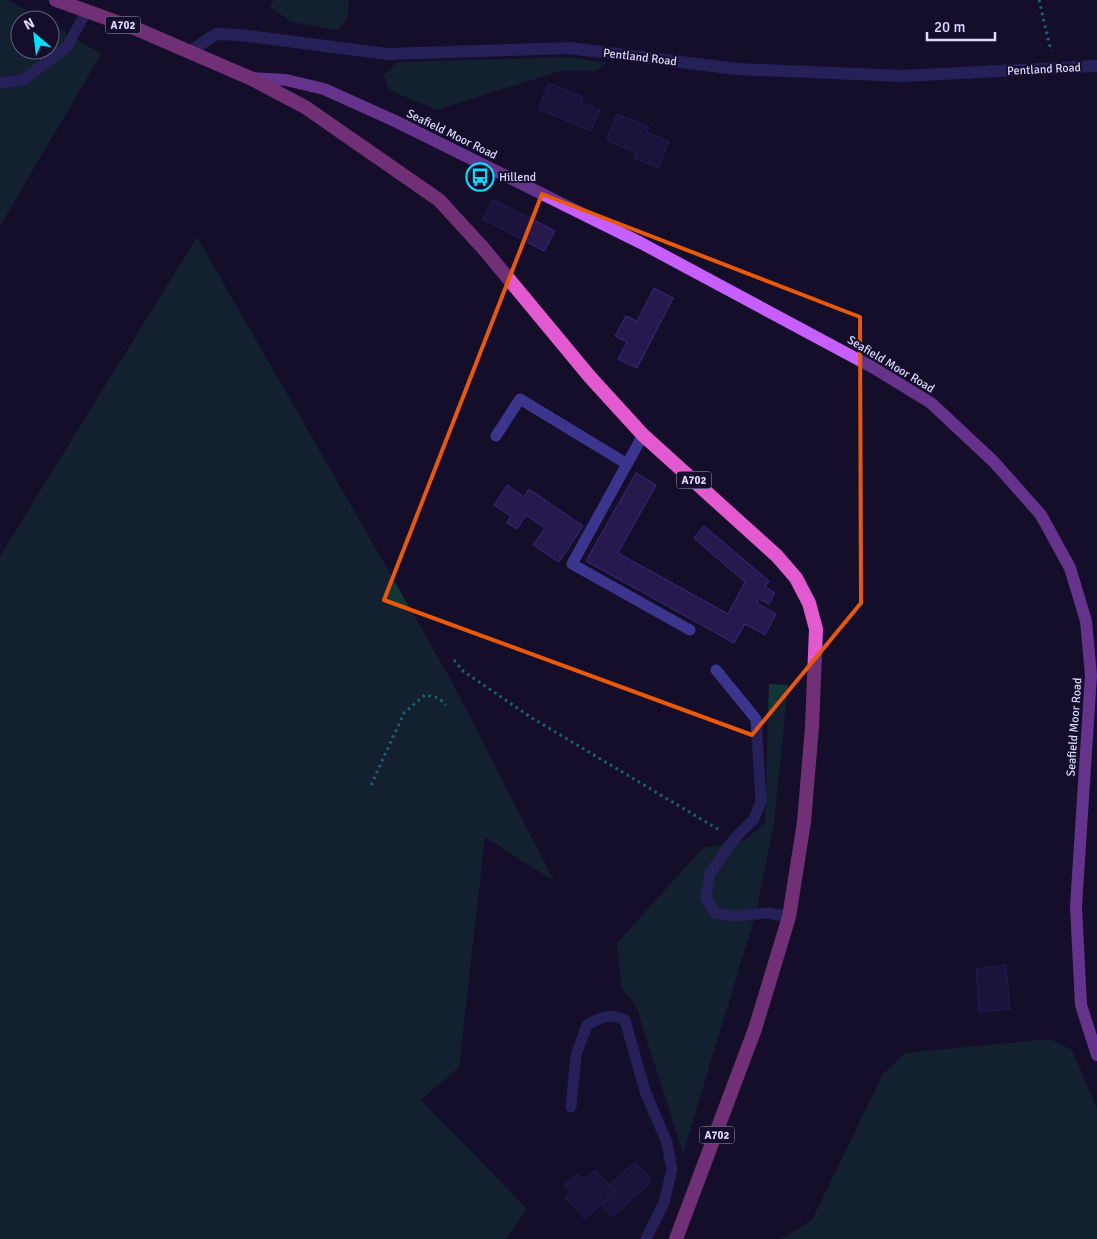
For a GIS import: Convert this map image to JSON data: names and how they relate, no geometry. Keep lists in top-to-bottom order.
{
  "streets": {
    "highway": ["A702"],
    "main road": ["Seafield Moor Road"],
    "street": ["Pentland Road"]
  },
  "crossings": [
    ["A702", "Pentland Road"],
    ["A702", "Seafield Moor Road"]
  ],
  "places": {
    "bus stop": ["Hillend"]
  },
  "scale_bar": "20 m",
  "north": "top left"
}
